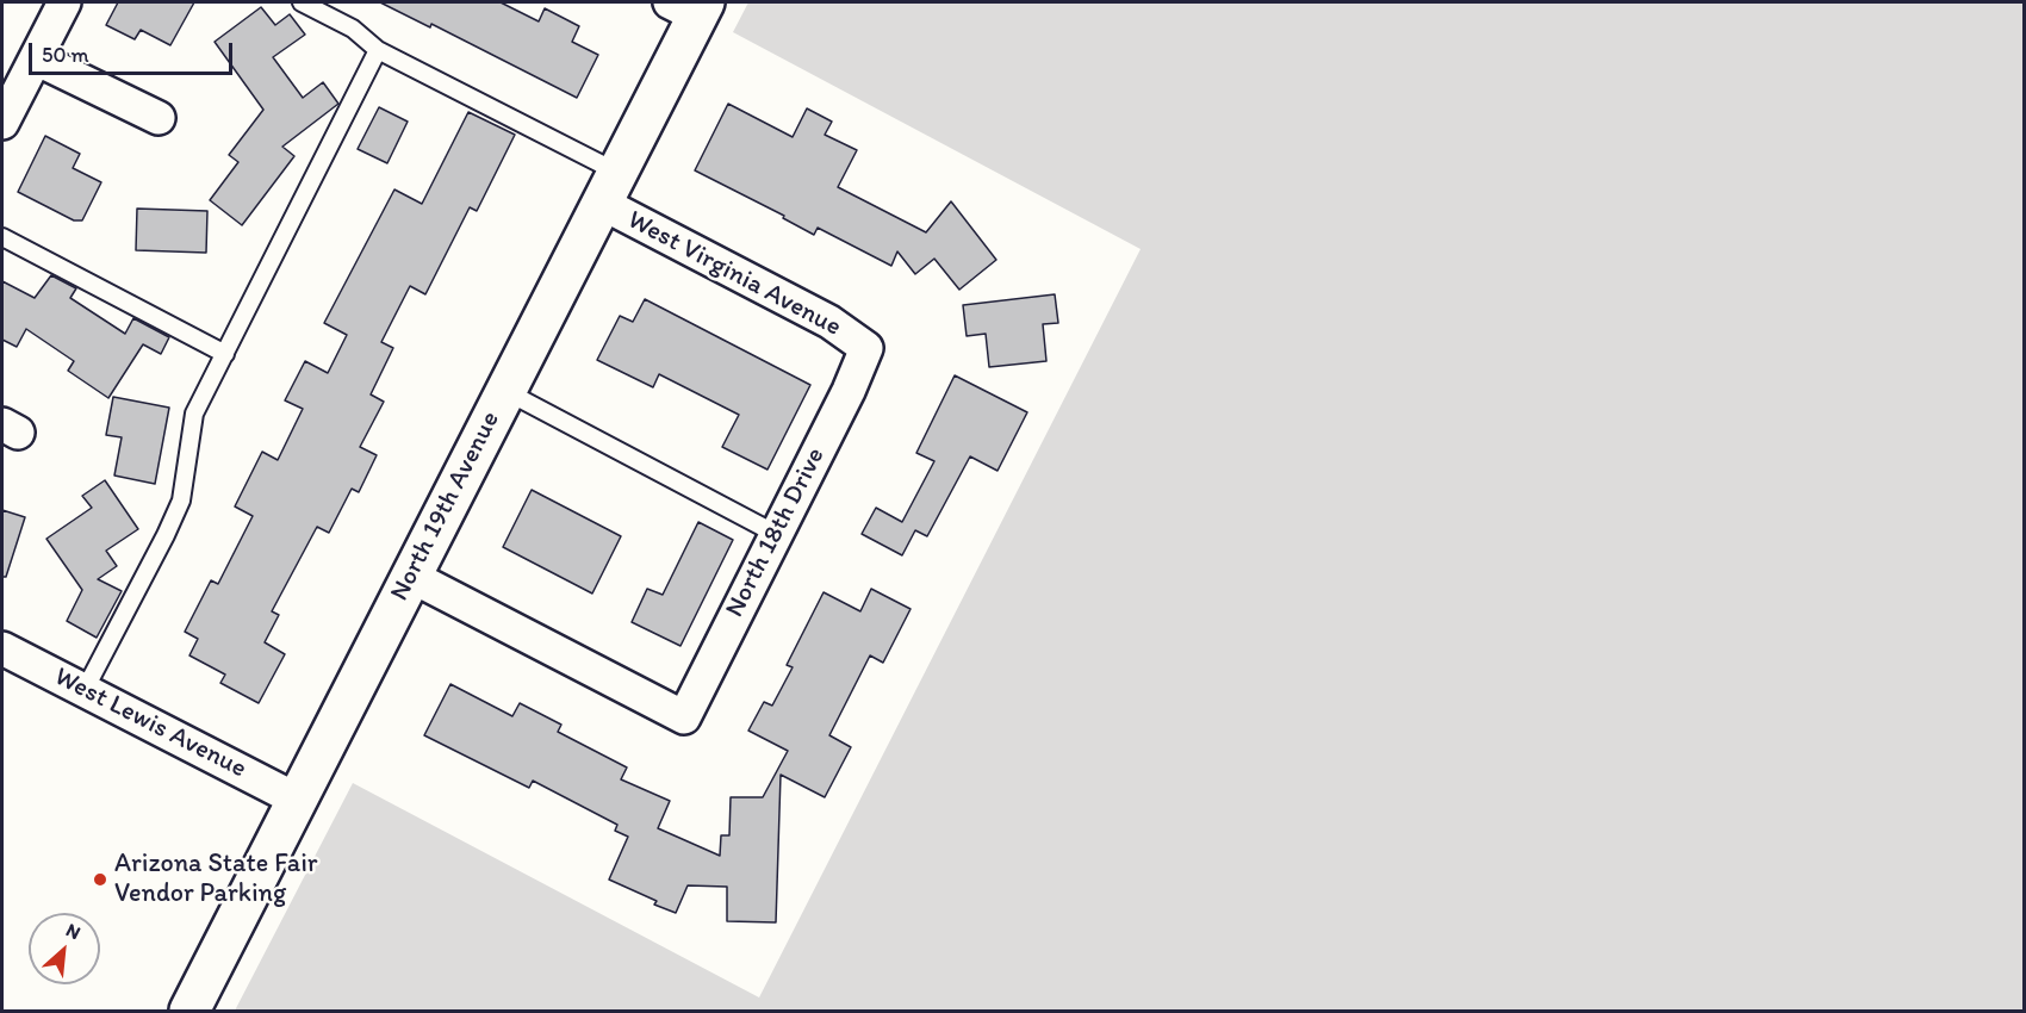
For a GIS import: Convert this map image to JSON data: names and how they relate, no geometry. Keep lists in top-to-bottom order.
{
  "streets": {
    "main road": ["North 19th Avenue"],
    "street": ["West Virginia Avenue", "North 18th Drive", "West Lewis Avenue"]
  },
  "crossings": [
    ["West Virginia Avenue", "North 19th Avenue"],
    ["West Virginia Avenue", "North 18th Drive"],
    ["North 19th Avenue", "North 18th Drive"],
    ["North 19th Avenue", "West Lewis Avenue"]
  ],
  "places": ["Arizona State Fair Vendor Parking"],
  "scale_bar": "50 m",
  "north": "top right"
}
